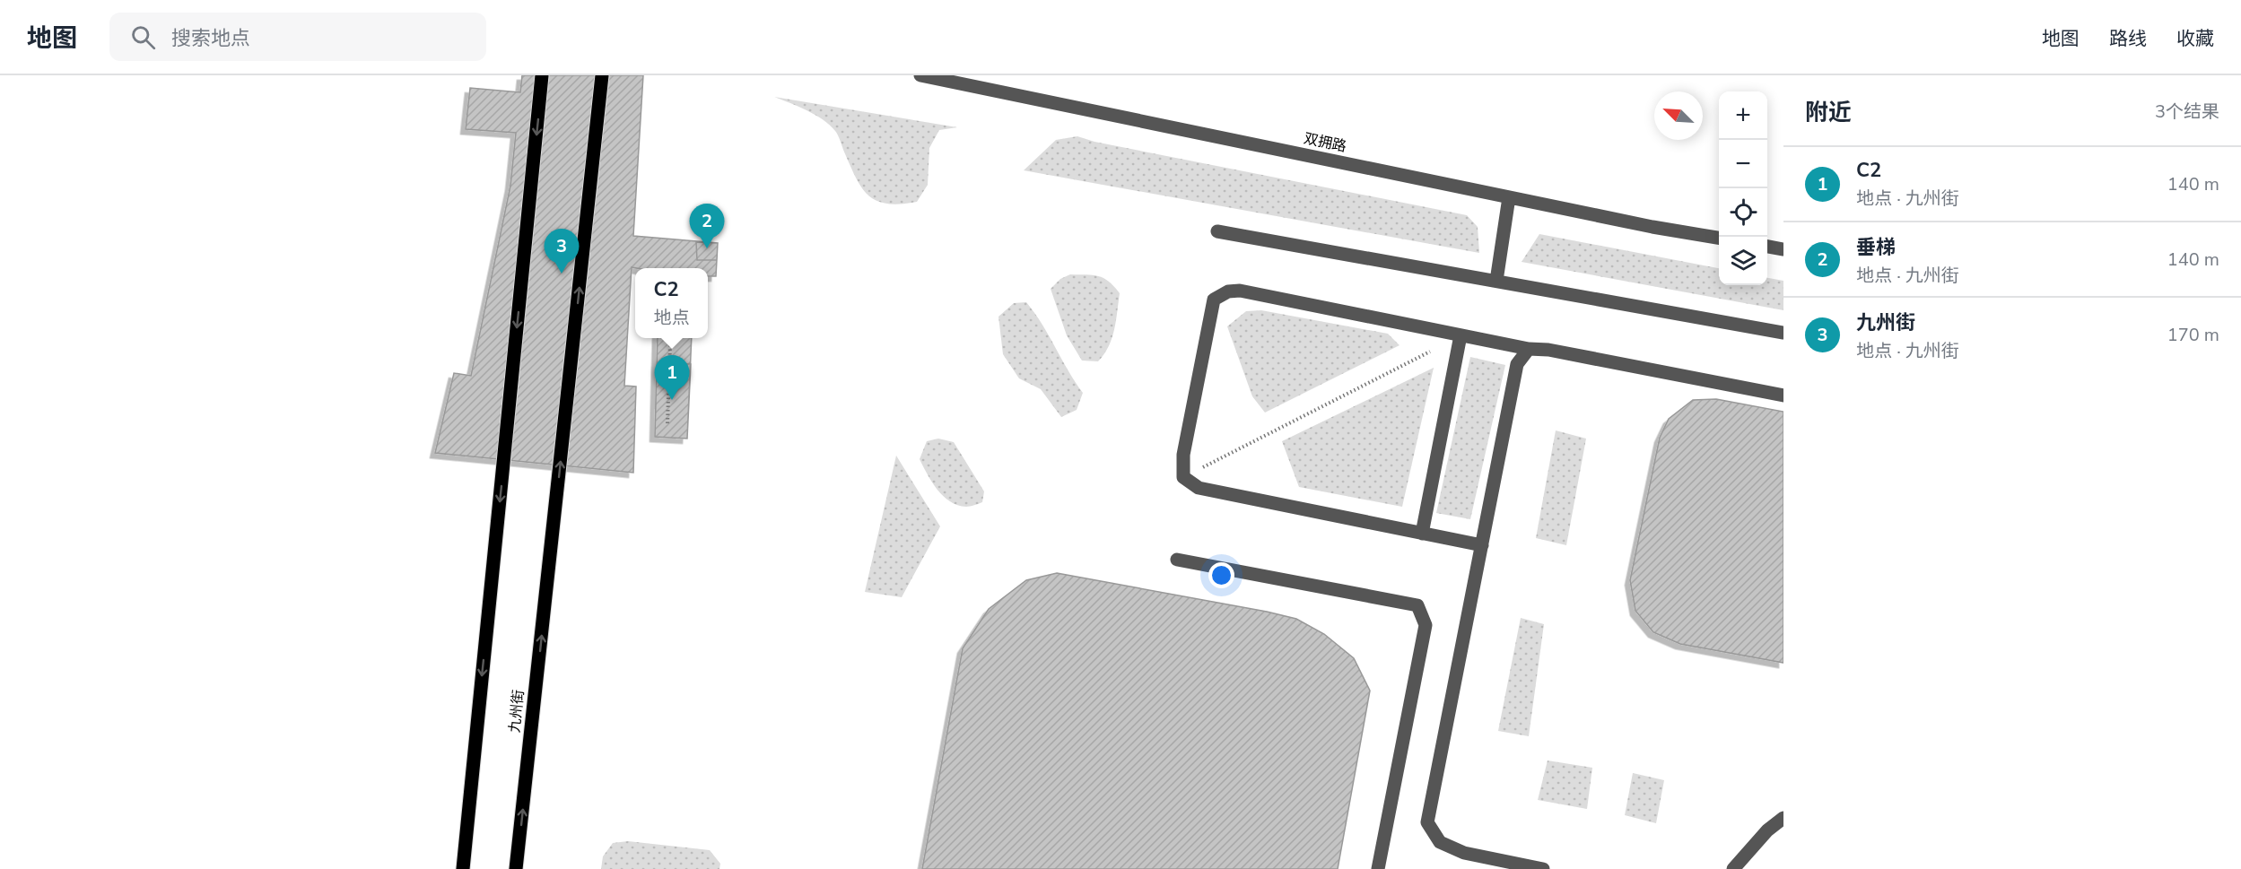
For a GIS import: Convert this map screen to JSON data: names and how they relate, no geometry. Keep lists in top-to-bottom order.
{
  "streets": {
    "main road": ["九州街"],
    "street": ["双拥路"]
  },
  "north": "top left",
  "page": {
    "header": "地图",
    "search": "搜索地点",
    "nav": ["地图", "路线", "收藏"],
    "heading": ["附近", "3个结果"],
    "map_buttons": ["+", "−"],
    "list": [
      {
        "mark": "1",
        "name": "C2",
        "note": "地点 · 九州街",
        "value": "140 m"
      },
      {
        "mark": "2",
        "name": "垂梯",
        "note": "地点 · 九州街",
        "value": "140 m"
      },
      {
        "mark": "3",
        "name": "九州街",
        "note": "地点 · 九州街",
        "value": "170 m"
      }
    ],
    "pins": ["2", "3", "1"],
    "popup": ["C2", "地点"]
  }
}
